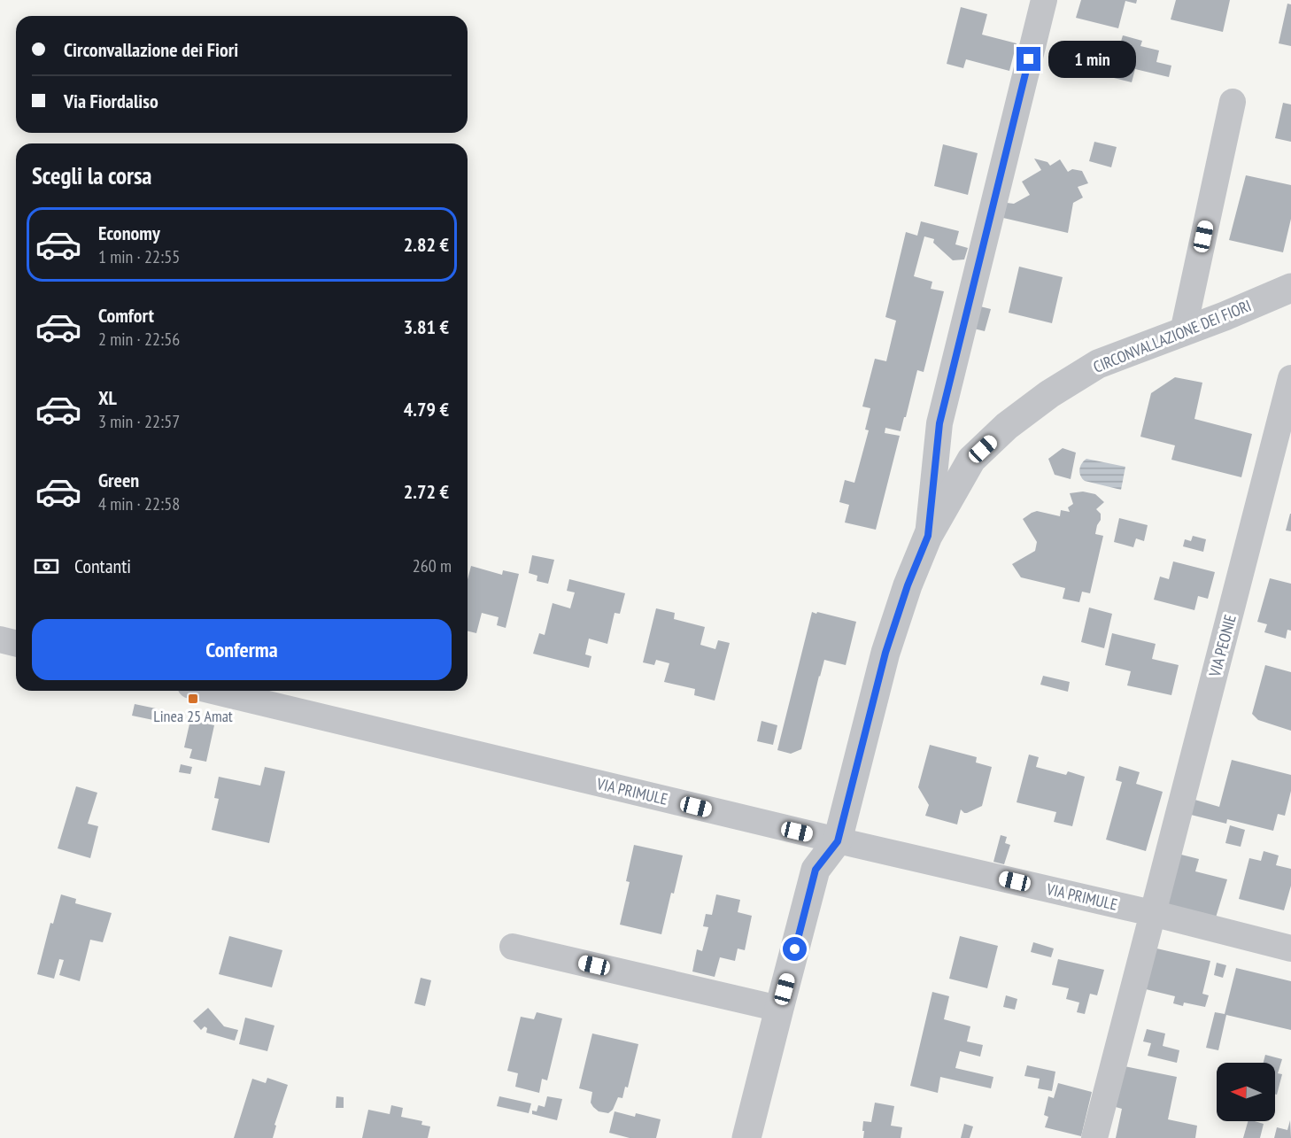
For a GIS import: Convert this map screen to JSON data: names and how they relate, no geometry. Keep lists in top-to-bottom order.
{
  "streets": {
    "street": ["CIRCONVALLAZIONE DEI FIORI", "VIA PEONIE", "VIA PRIMULE"]
  },
  "crossings": [
    ["CIRCONVALLAZIONE DEI FIORI", "VIA PRIMULE"],
    ["VIA PEONIE", "VIA PRIMULE"]
  ],
  "places": {
    "transit": ["Linea 25 Amat"]
  },
  "north": "left",
  "page": {
    "banner": ["Circonvallazione dei Fiori", "Via Fiordaliso"],
    "bubble": "1 min",
    "heading": "Scegli la corsa",
    "list": [
      {
        "name": "Economy",
        "note": "1 min · 22:55",
        "value": "2.82 €"
      },
      {
        "name": "Comfort",
        "note": "2 min · 22:56",
        "value": "3.81 €"
      },
      {
        "name": "XL",
        "note": "3 min · 22:57",
        "value": "4.79 €"
      },
      {
        "name": "Green",
        "note": "4 min · 22:58",
        "value": "2.72 €"
      }
    ],
    "pay": ["Contanti", "260 m"],
    "buttons": "Conferma"
  }
}
